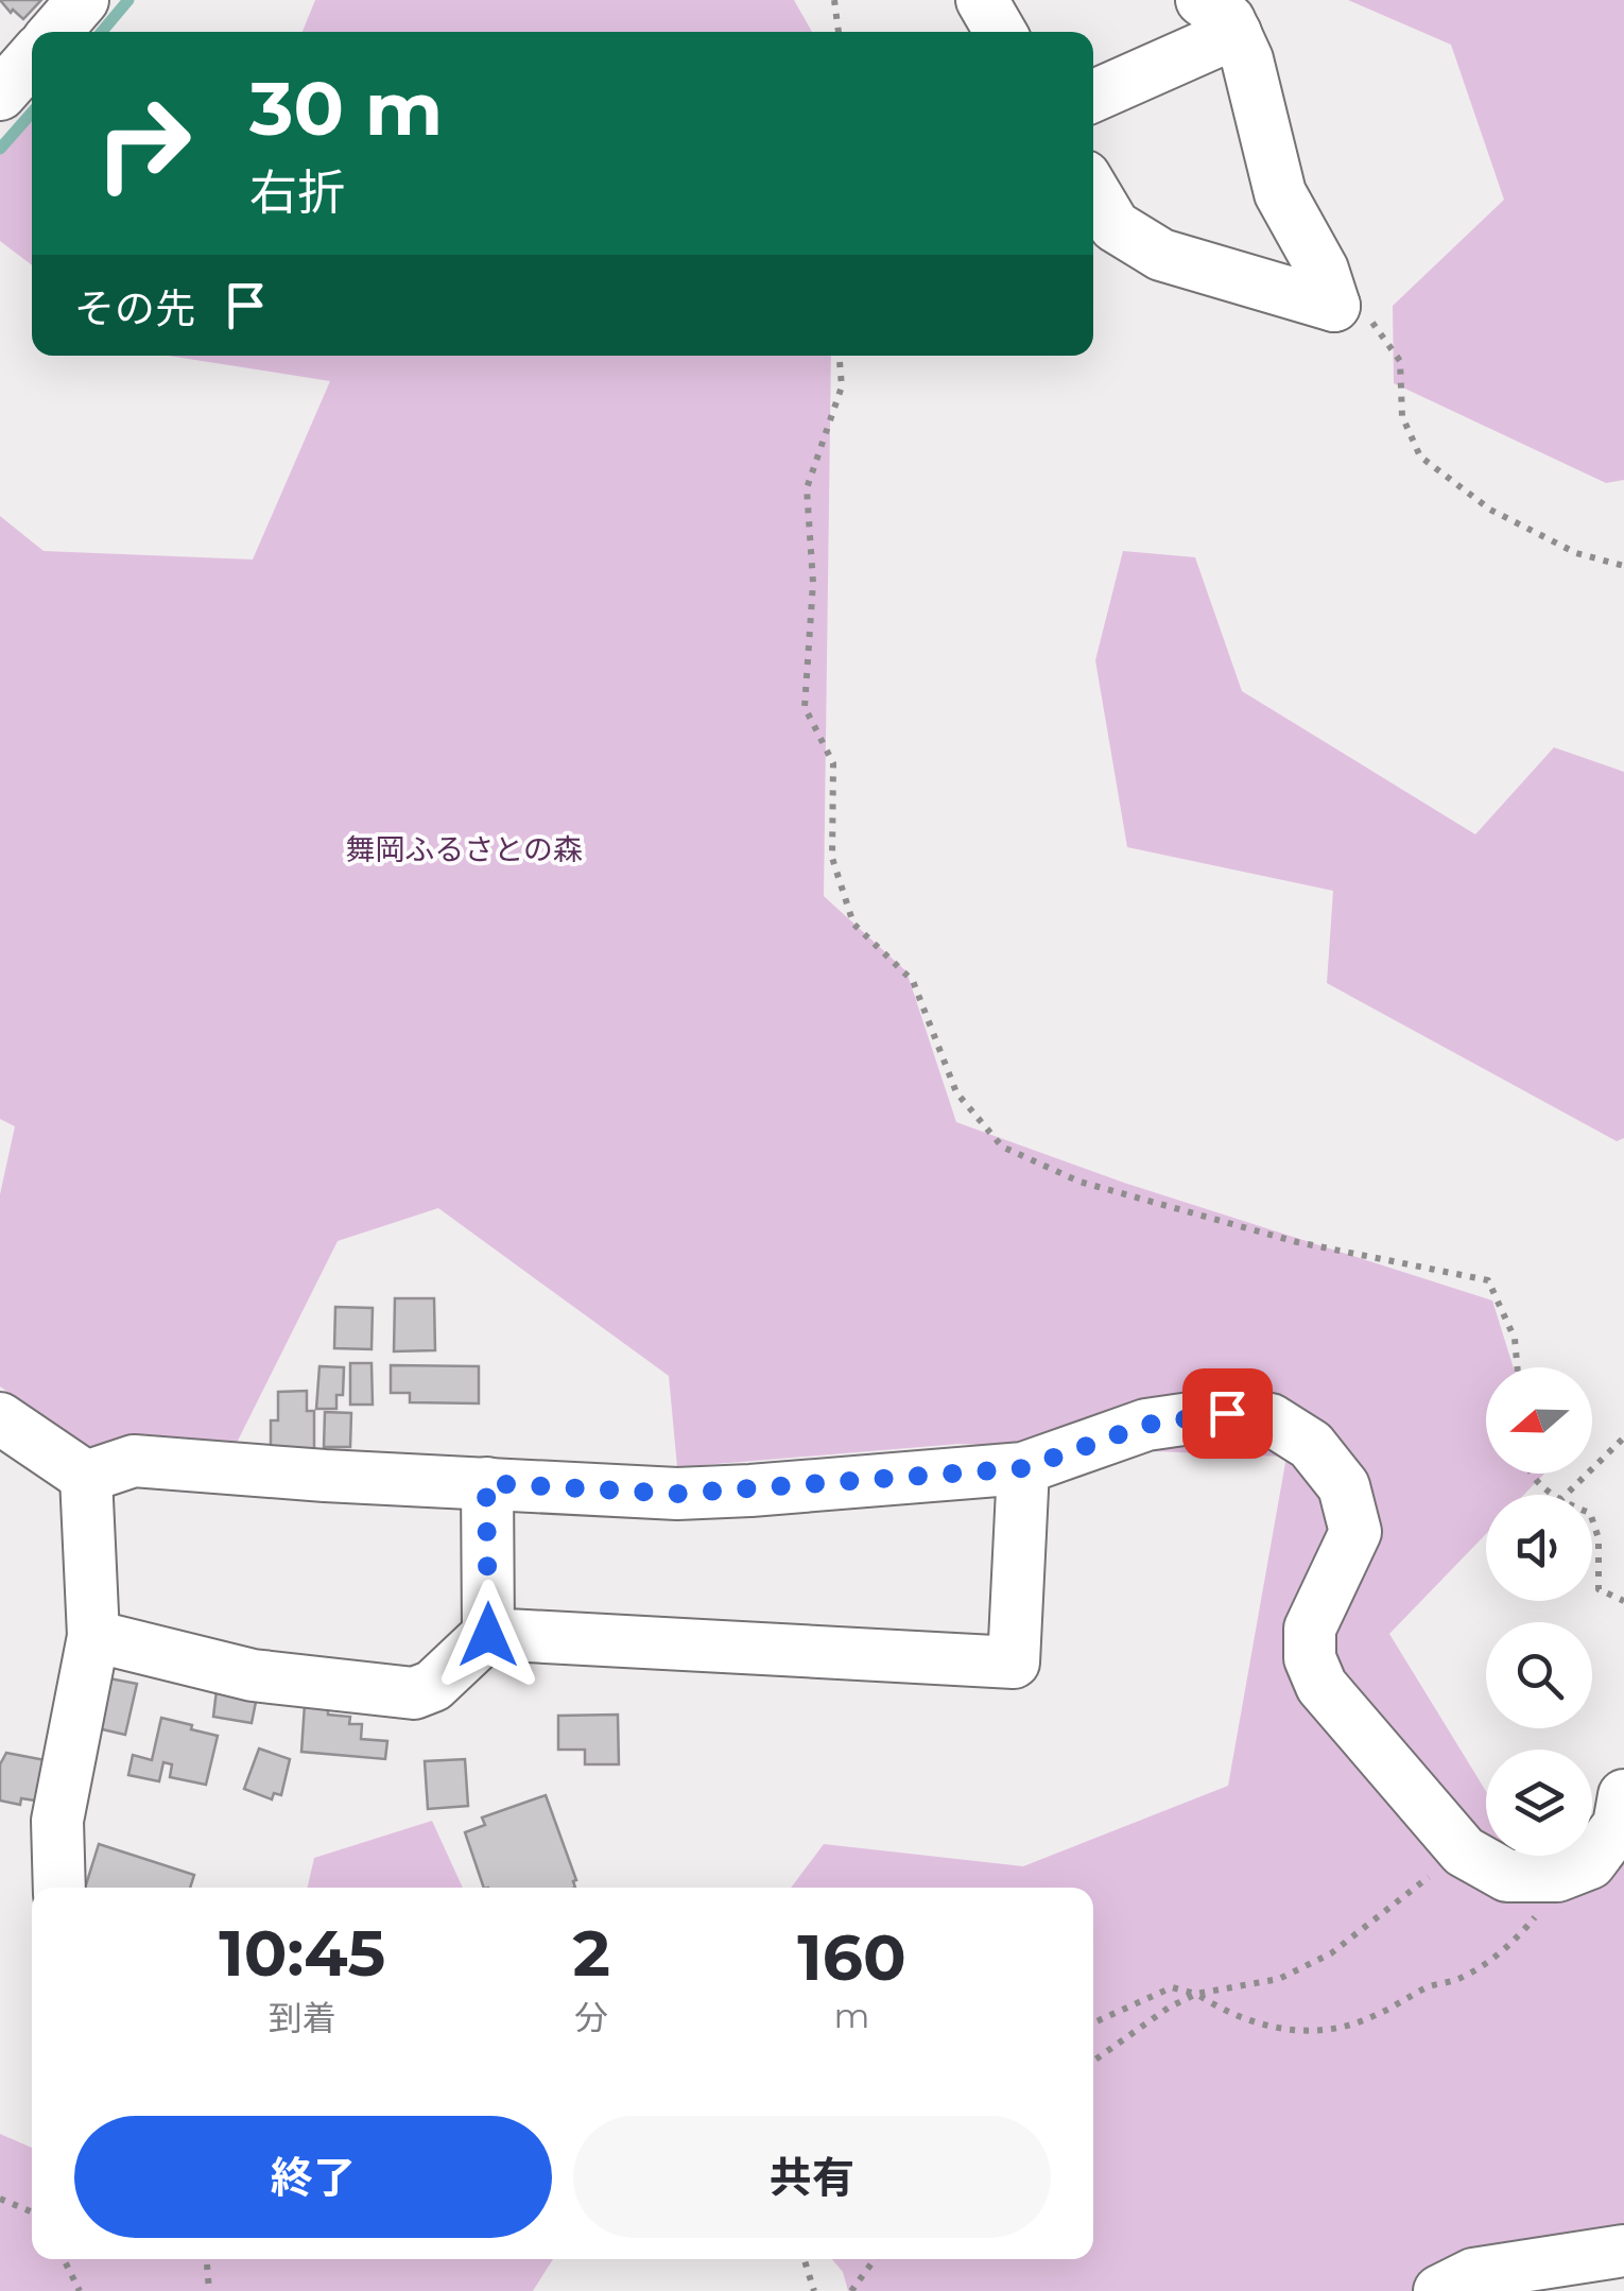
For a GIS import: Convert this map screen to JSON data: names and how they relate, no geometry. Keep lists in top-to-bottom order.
{
  "parks": ["舞岡ふるさとの森"],
  "north": "left",
  "page": {
    "turn": ["30 m", "右折"],
    "then": "その先",
    "eta": [
      "10:45",
      "到着",
      "2",
      "分",
      "160",
      "m"
    ],
    "buttons": ["終了", "共有"]
  }
}
